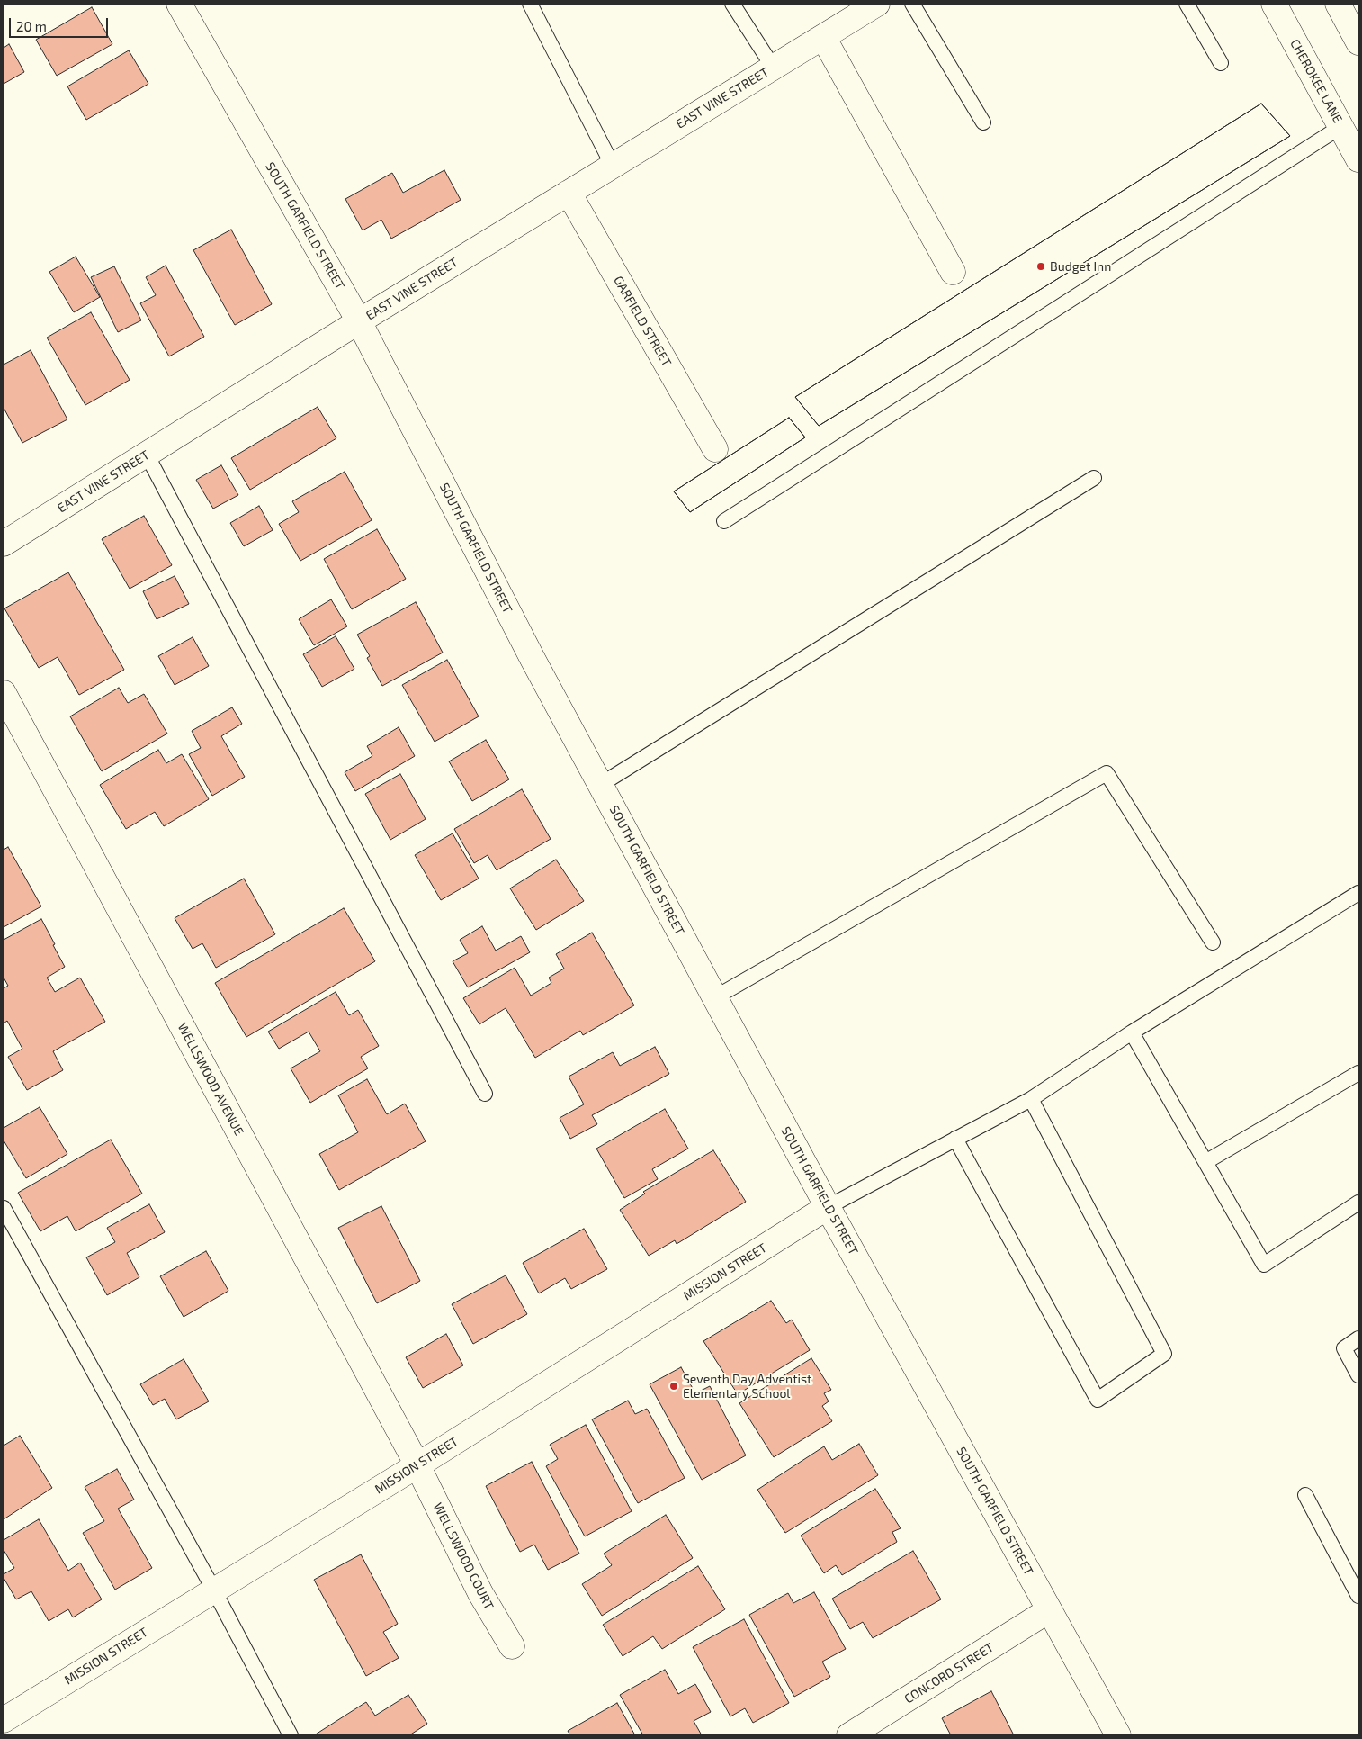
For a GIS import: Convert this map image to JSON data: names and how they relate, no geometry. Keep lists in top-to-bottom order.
{
  "streets": {
    "street": [
      "CHEROKEE LANE",
      "EAST VINE STREET",
      "SOUTH GARFIELD STREET",
      "GARFIELD STREET",
      "WELLSWOOD AVENUE",
      "MISSION STREET",
      "WELLSWOOD COURT",
      "CONCORD STREET"
    ]
  },
  "crossings": [
    ["EAST VINE STREET", "SOUTH GARFIELD STREET"],
    ["EAST VINE STREET", "GARFIELD STREET"],
    ["SOUTH GARFIELD STREET", "MISSION STREET"],
    ["SOUTH GARFIELD STREET", "CONCORD STREET"],
    ["WELLSWOOD AVENUE", "MISSION STREET"],
    ["WELLSWOOD AVENUE", "WELLSWOOD COURT"],
    ["MISSION STREET", "WELLSWOOD COURT"]
  ],
  "places": ["Budget Inn", "Seventh Day Adventist Elementary School"],
  "scale_bar": "20 m"
}
